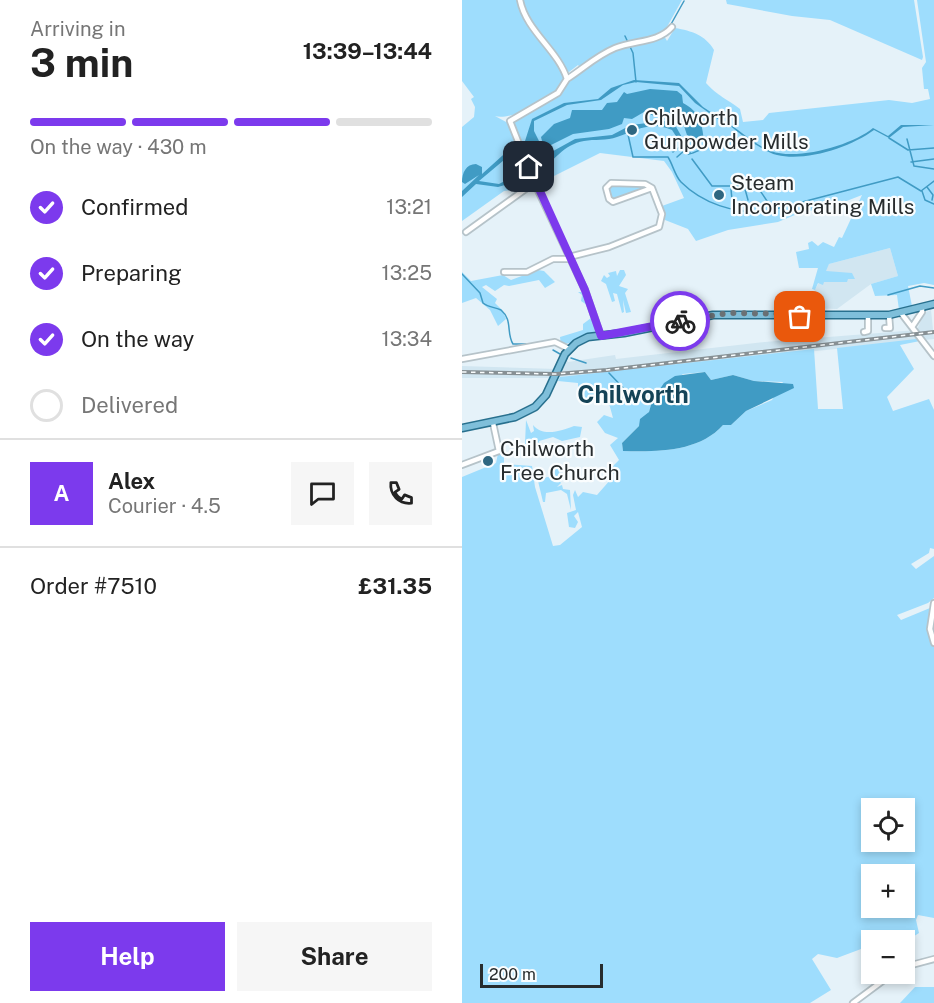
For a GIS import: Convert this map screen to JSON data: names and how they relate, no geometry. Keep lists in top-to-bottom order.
{
  "districts": ["Chilworth"],
  "places": ["Chilworth Gunpowder Mills", "Steam Incorporating Mills", "Chilworth Free Church"],
  "scale_bar": "200 m",
  "page": {
    "heading": ["3 min", "Arriving in", "13:39–13:44"],
    "panel": [
      "Alex",
      "Courier · 4.5",
      "Order #7510",
      "£31.35"
    ],
    "bar": "On the way · 430 m",
    "list": [
      ["Confirmed", "13:21"],
      ["Preparing", "13:25"],
      ["On the way", "13:34"],
      "Delivered"
    ],
    "round": "A",
    "map_buttons": ["+", "−"],
    "buttons": ["Help", "Share"],
    "scale": "200 m"
  }
}
